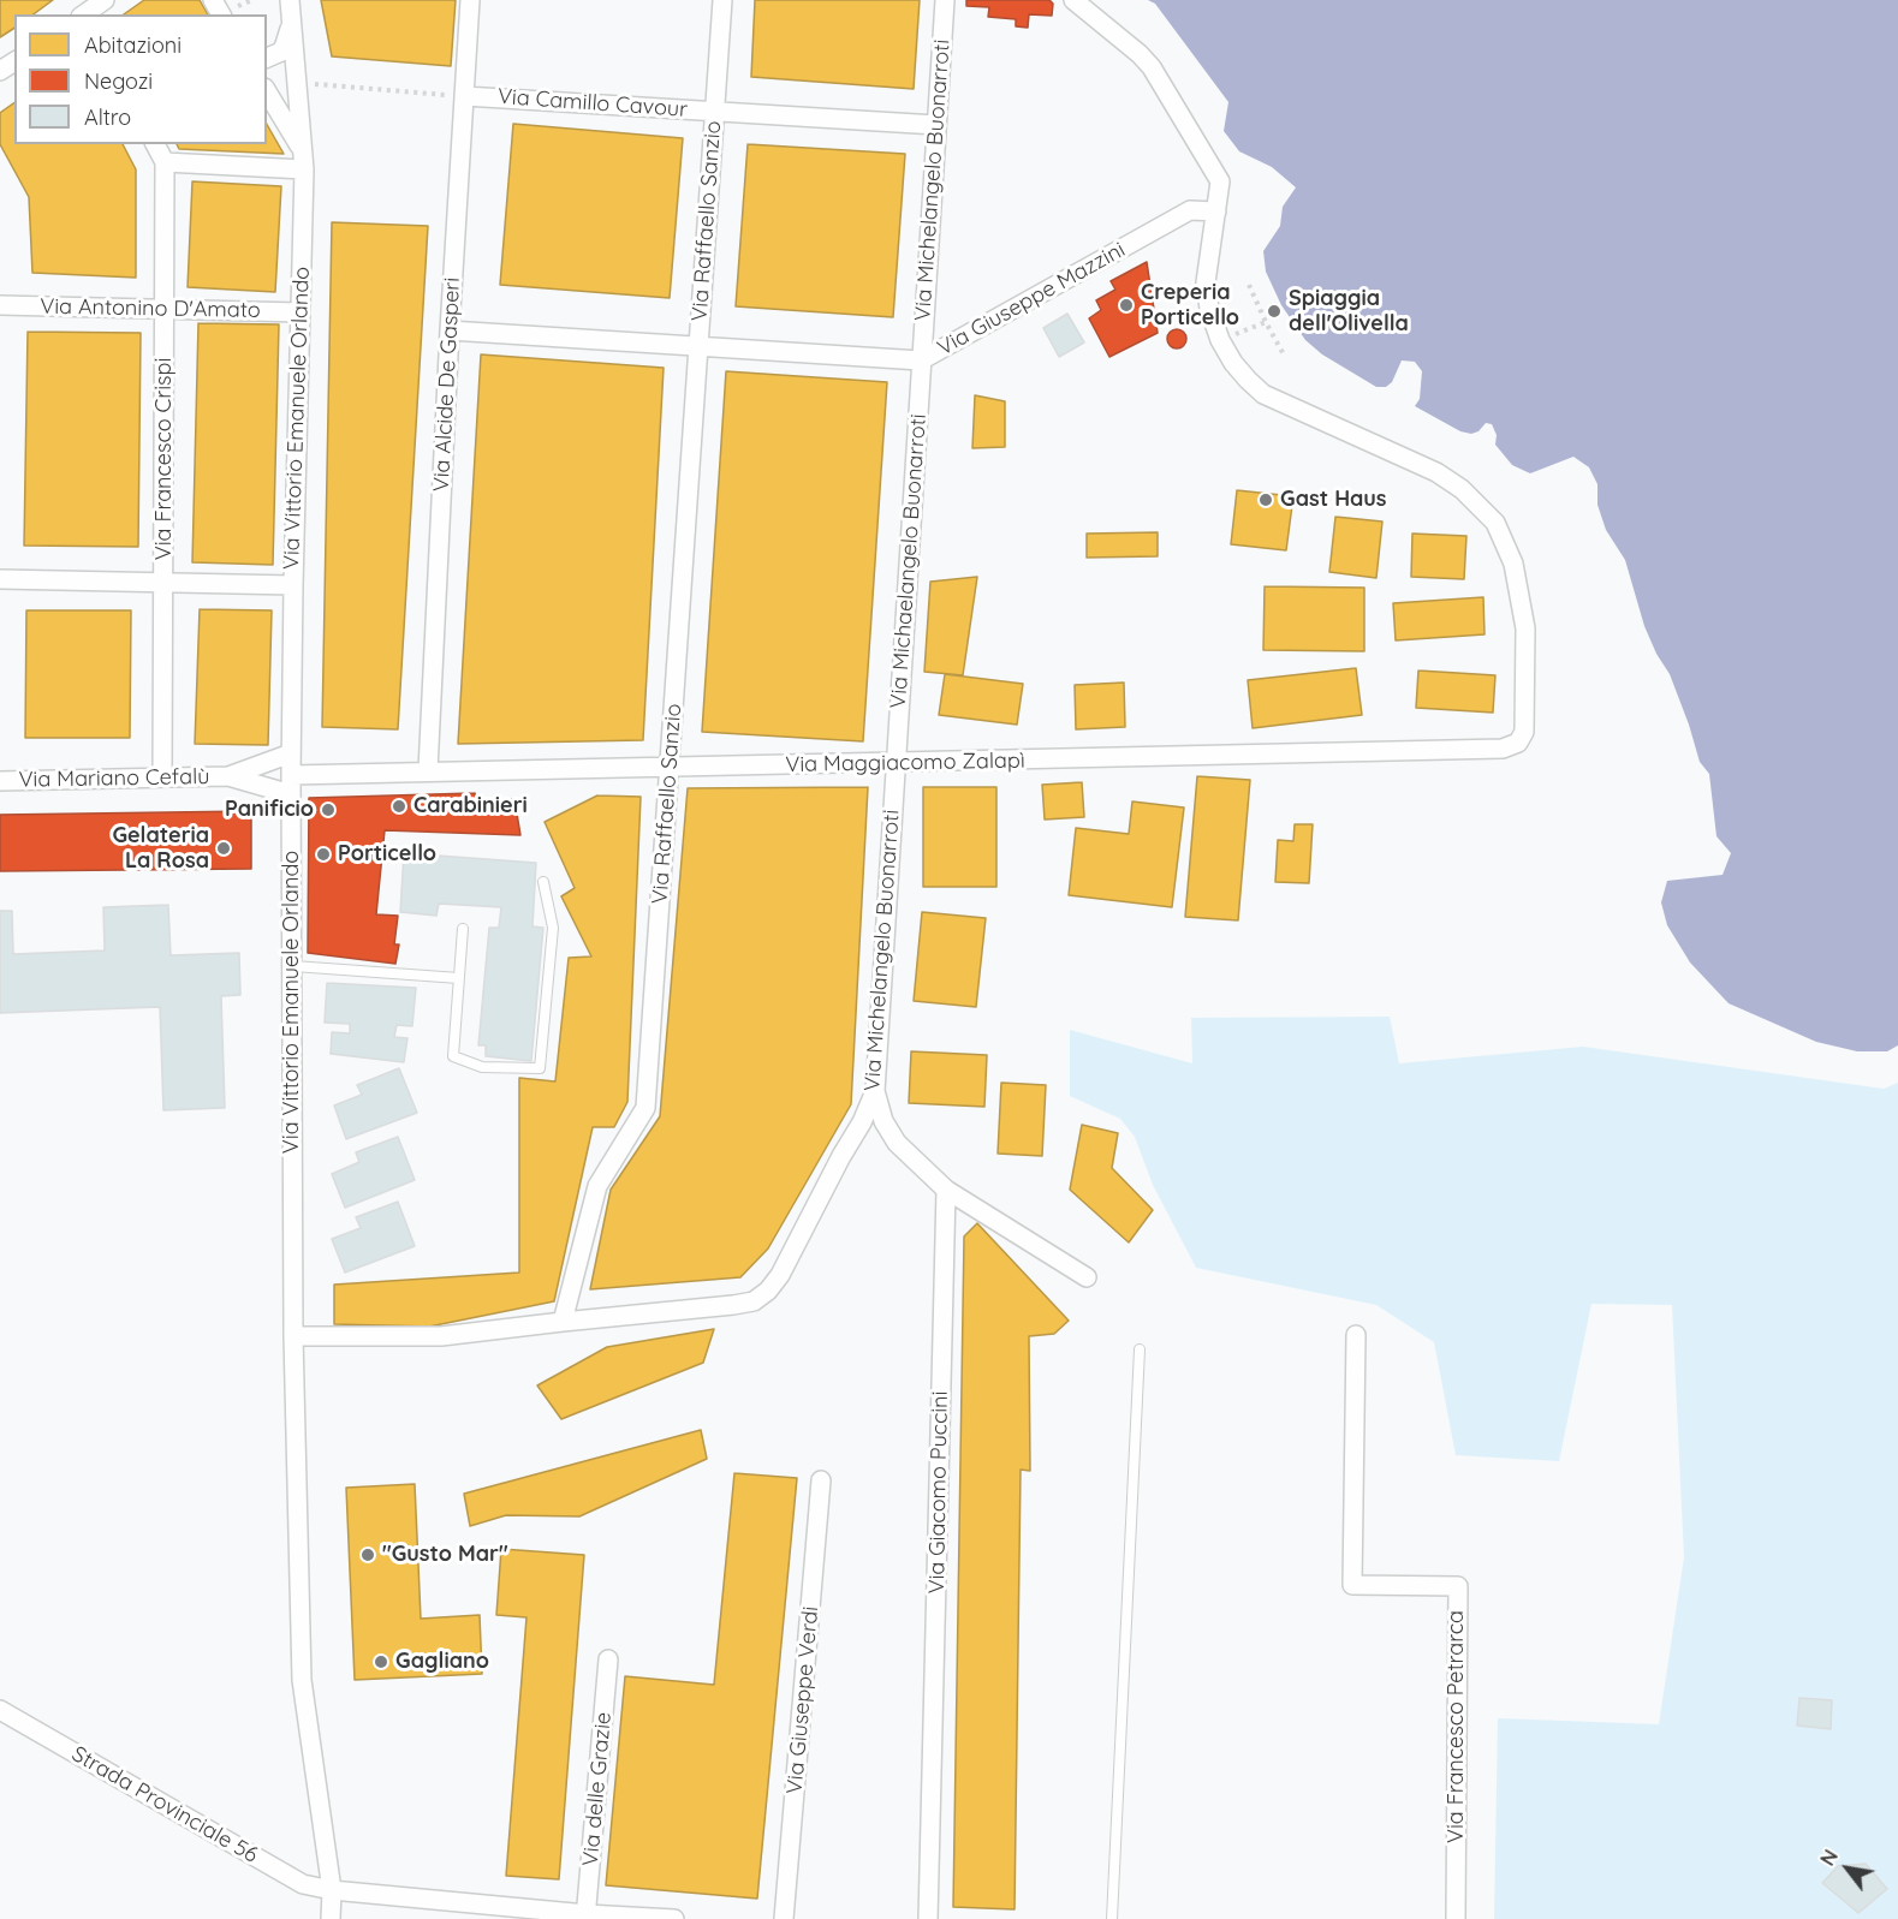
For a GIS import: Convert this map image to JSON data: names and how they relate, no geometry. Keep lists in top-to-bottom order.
{
  "streets": {
    "street": [
      "Via Camillo Cavour",
      "Via Michelangelo Buonarroti",
      "Via Raffaello Sanzio",
      "Via Giuseppe Mazzini",
      "Via Antonino D'Amato",
      "Via Alcide De Gasperi",
      "Via Vittorio Emanuele Orlando",
      "Via Francesco Crispi",
      "Via Michaelangelo Buonarroti",
      "Via Maggiacomo Zalapì",
      "Via Mariano Cefalù",
      "Via Giacomo Puccini",
      "Via Giuseppe Verdi",
      "Via Francesco Petrarca",
      "Via delle Grazie",
      "Strada Provinciale 56"
    ]
  },
  "crossings": [
    ["Via Camillo Cavour", "Via Michelangelo Buonarroti"],
    ["Via Camillo Cavour", "Via Raffaello Sanzio"],
    ["Via Camillo Cavour", "Via Alcide De Gasperi"],
    ["Via Michelangelo Buonarroti", "Via Raffaello Sanzio"],
    ["Via Michelangelo Buonarroti", "Via Giuseppe Mazzini"],
    ["Via Michelangelo Buonarroti", "Via Michaelangelo Buonarroti"],
    ["Via Michelangelo Buonarroti", "Via Maggiacomo Zalapì"],
    ["Via Raffaello Sanzio", "Via Giuseppe Mazzini"],
    ["Via Raffaello Sanzio", "Via Maggiacomo Zalapì"],
    ["Via Giuseppe Mazzini", "Via Alcide De Gasperi"],
    ["Via Giuseppe Mazzini", "Via Michaelangelo Buonarroti"],
    ["Via Antonino D'Amato", "Via Vittorio Emanuele Orlando"],
    ["Via Antonino D'Amato", "Via Francesco Crispi"],
    ["Via Alcide De Gasperi", "Via Maggiacomo Zalapì"],
    ["Via Vittorio Emanuele Orlando", "Via Maggiacomo Zalapì"],
    ["Via Vittorio Emanuele Orlando", "Via Mariano Cefalù"],
    ["Via Vittorio Emanuele Orlando", "Strada Provinciale 56"],
    ["Via Francesco Crispi", "Via Mariano Cefalù"],
    ["Via Michaelangelo Buonarroti", "Via Maggiacomo Zalapì"],
    ["Via delle Grazie", "Strada Provinciale 56"]
  ],
  "places": [
    "Creperia Porticello",
    "Spiaggia dell'Olivella",
    "Gast Haus",
    "Carabinieri",
    "Panificio",
    "Gelateria La Rosa",
    "Porticello",
    "\"Gusto Mar\"",
    "Gagliano"
  ],
  "legend": ["Abitazioni", "Negozi", "Altro"],
  "north": "top left"
}
